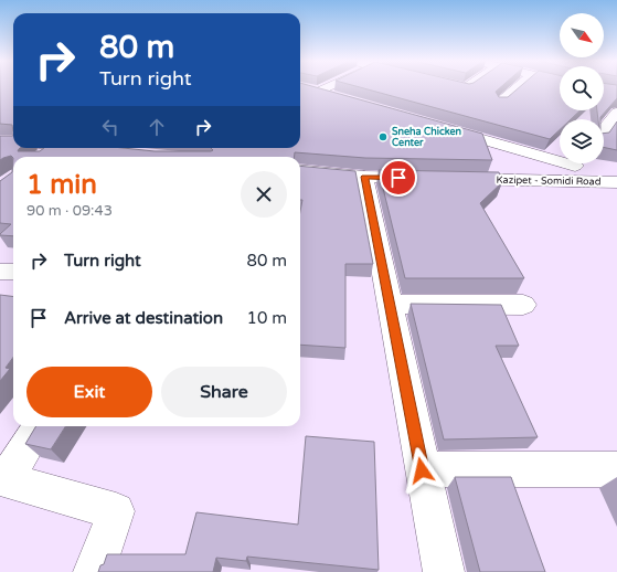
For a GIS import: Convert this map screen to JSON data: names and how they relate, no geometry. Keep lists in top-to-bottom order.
{
  "streets": {
    "street": ["Kazipet - Somidi Road"]
  },
  "places": ["Sneha Chicken Center"],
  "north": "bottom right",
  "page": {
    "turn": ["80 m", "Turn right"],
    "heading": ["1 min", "90 m · 09:43"],
    "list": [
      {
        "name": "Turn right",
        "value": "80 m"
      },
      {
        "name": "Arrive at destination",
        "value": "10 m"
      }
    ],
    "buttons": ["Exit", "Share"]
  }
}
